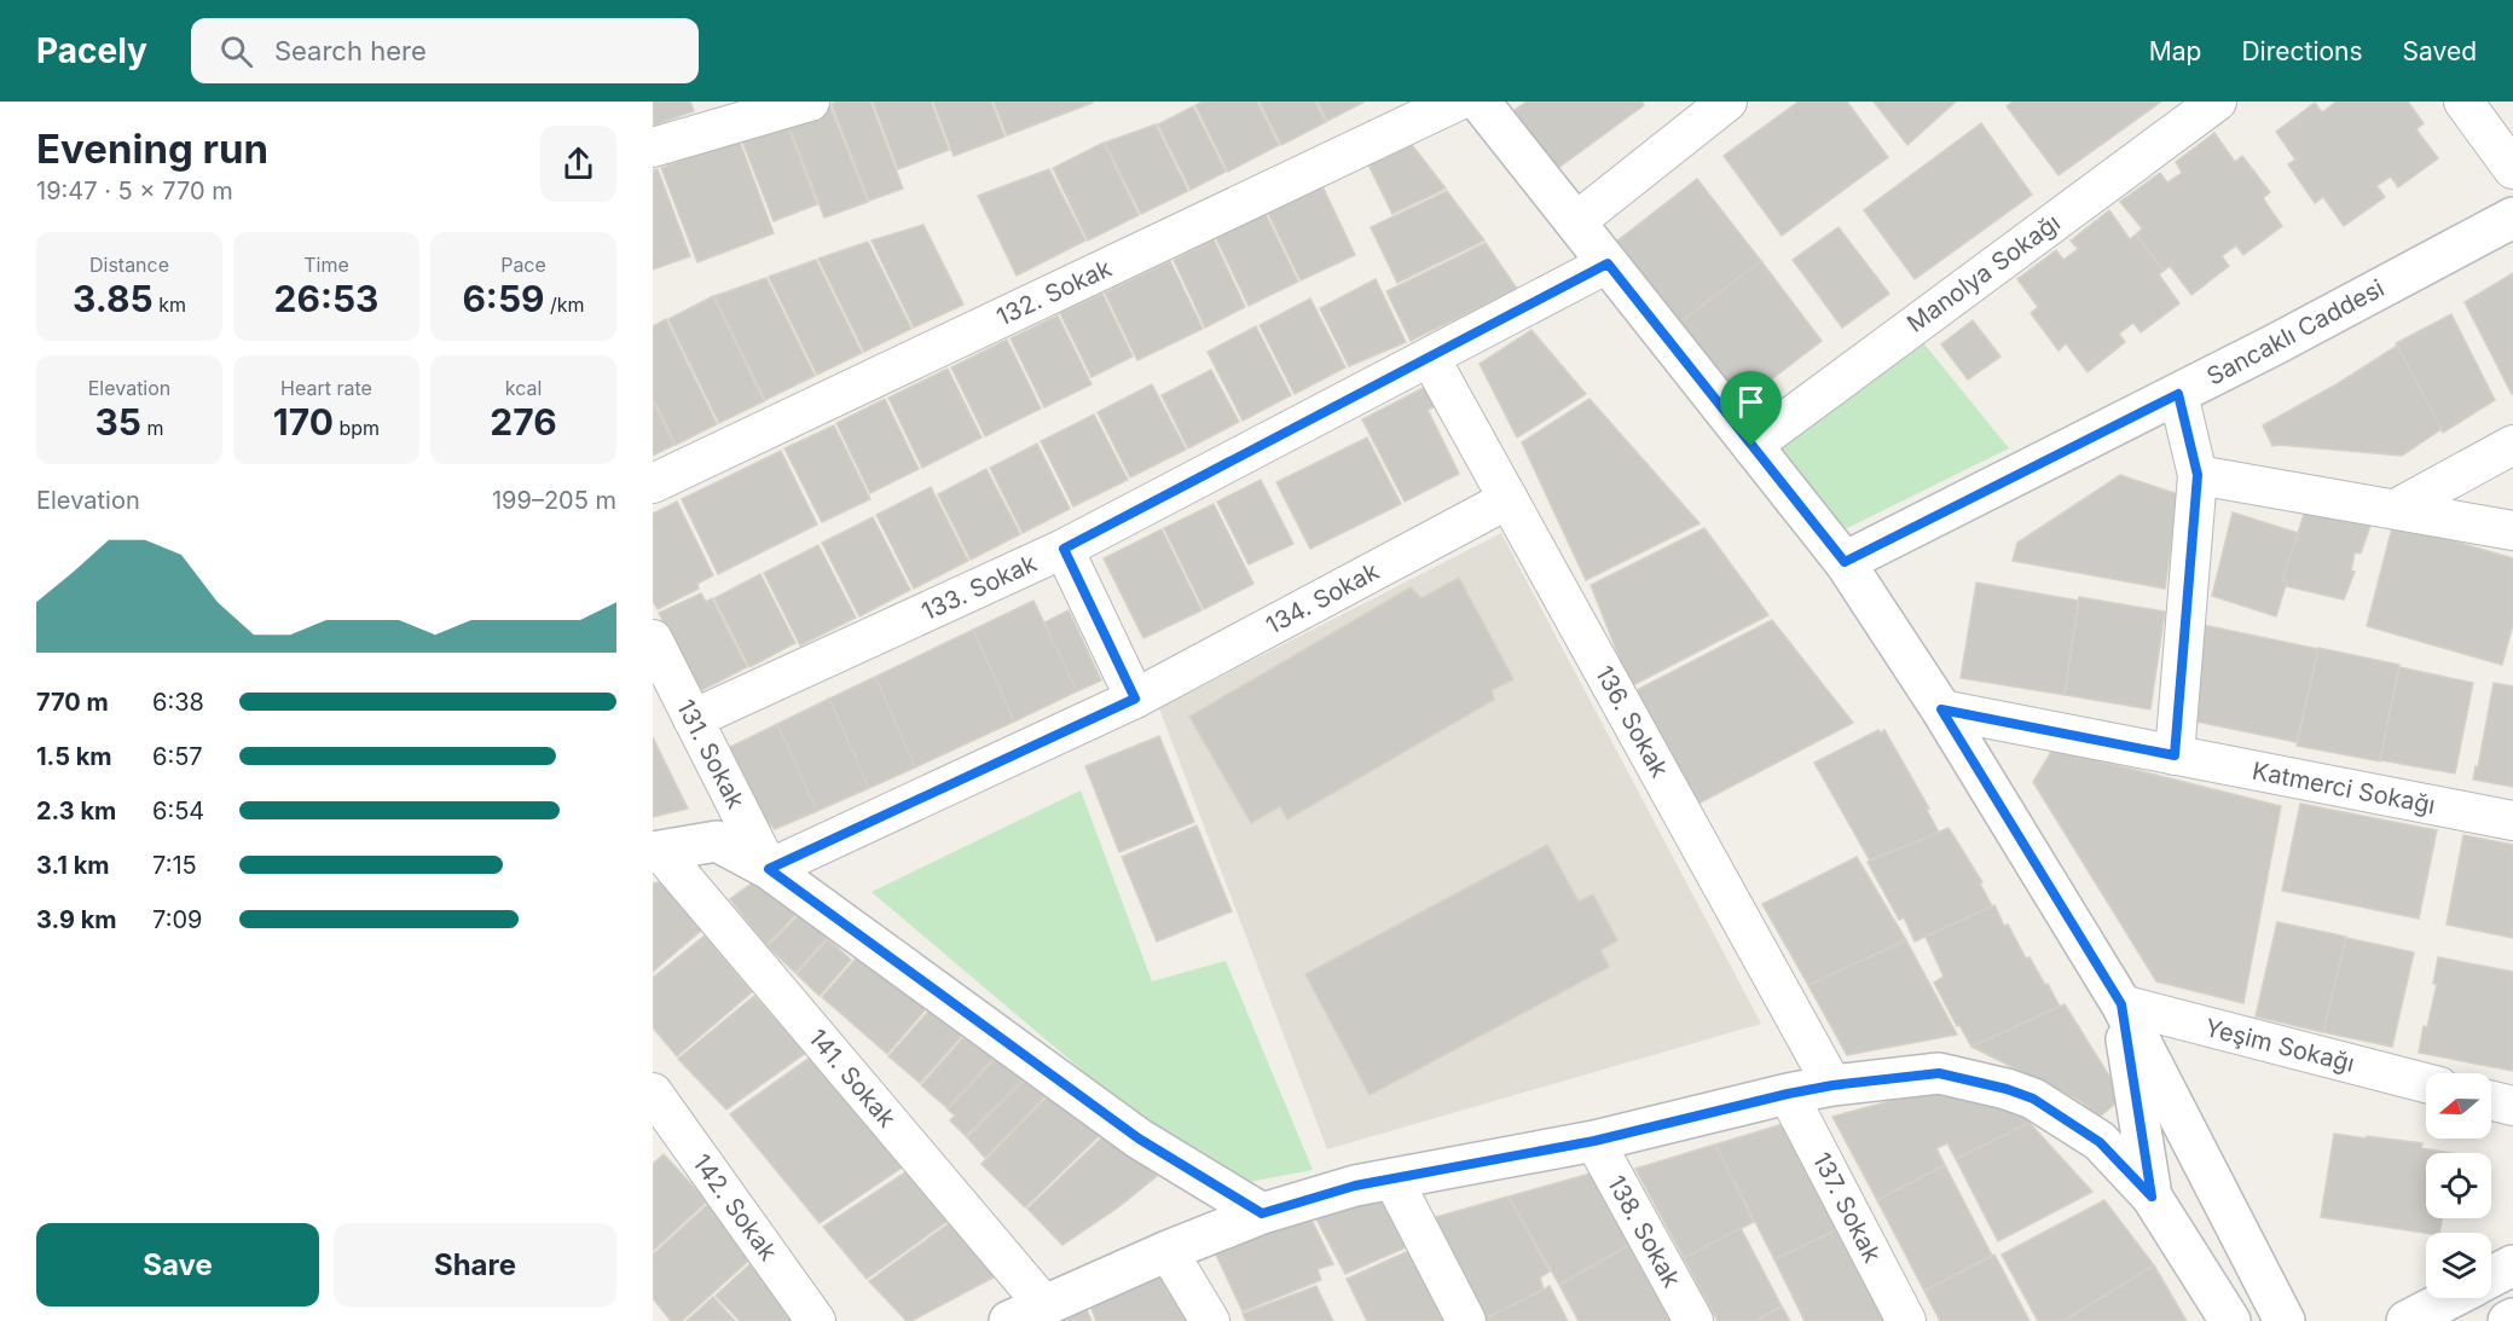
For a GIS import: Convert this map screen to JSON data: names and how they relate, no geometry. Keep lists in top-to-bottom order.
{
  "streets": {
    "street": [
      "Manolya Sokağı",
      "132. Sokak",
      "Sancaklı Caddesi",
      "133. Sokak",
      "134. Sokak",
      "136. Sokak",
      "131. Sokak",
      "Katmerci Sokağı",
      "Yeşim Sokağı",
      "141. Sokak",
      "142. Sokak",
      "137. Sokak",
      "138. Sokak"
    ]
  },
  "crossings": [
    ["133. Sokak", "136. Sokak"],
    ["133. Sokak", "131. Sokak"],
    ["134. Sokak", "136. Sokak"],
    ["134. Sokak", "131. Sokak"]
  ],
  "north": "left",
  "page": {
    "header": "Pacely",
    "search": "Search here",
    "nav": ["Map", "Directions", "Saved"],
    "heading": ["Evening run", "19:47 · 5 × 770 m"],
    "stats": [
      ["Distance", "3.85 km"],
      ["Time", "26:53"],
      ["Pace", "6:59 /km"],
      ["Elevation", "35 m"],
      ["Heart rate", "170 bpm"],
      ["kcal", "276"]
    ],
    "chart": ["Elevation", "199–205 m"],
    "list": [
      {
        "name": "770 m",
        "note": "6:38"
      },
      {
        "name": "1.5 km",
        "note": "6:57"
      },
      {
        "name": "2.3 km",
        "note": "6:54"
      },
      {
        "name": "3.1 km",
        "note": "7:15"
      },
      {
        "name": "3.9 km",
        "note": "7:09"
      }
    ],
    "buttons": ["Save", "Share"]
  }
}
